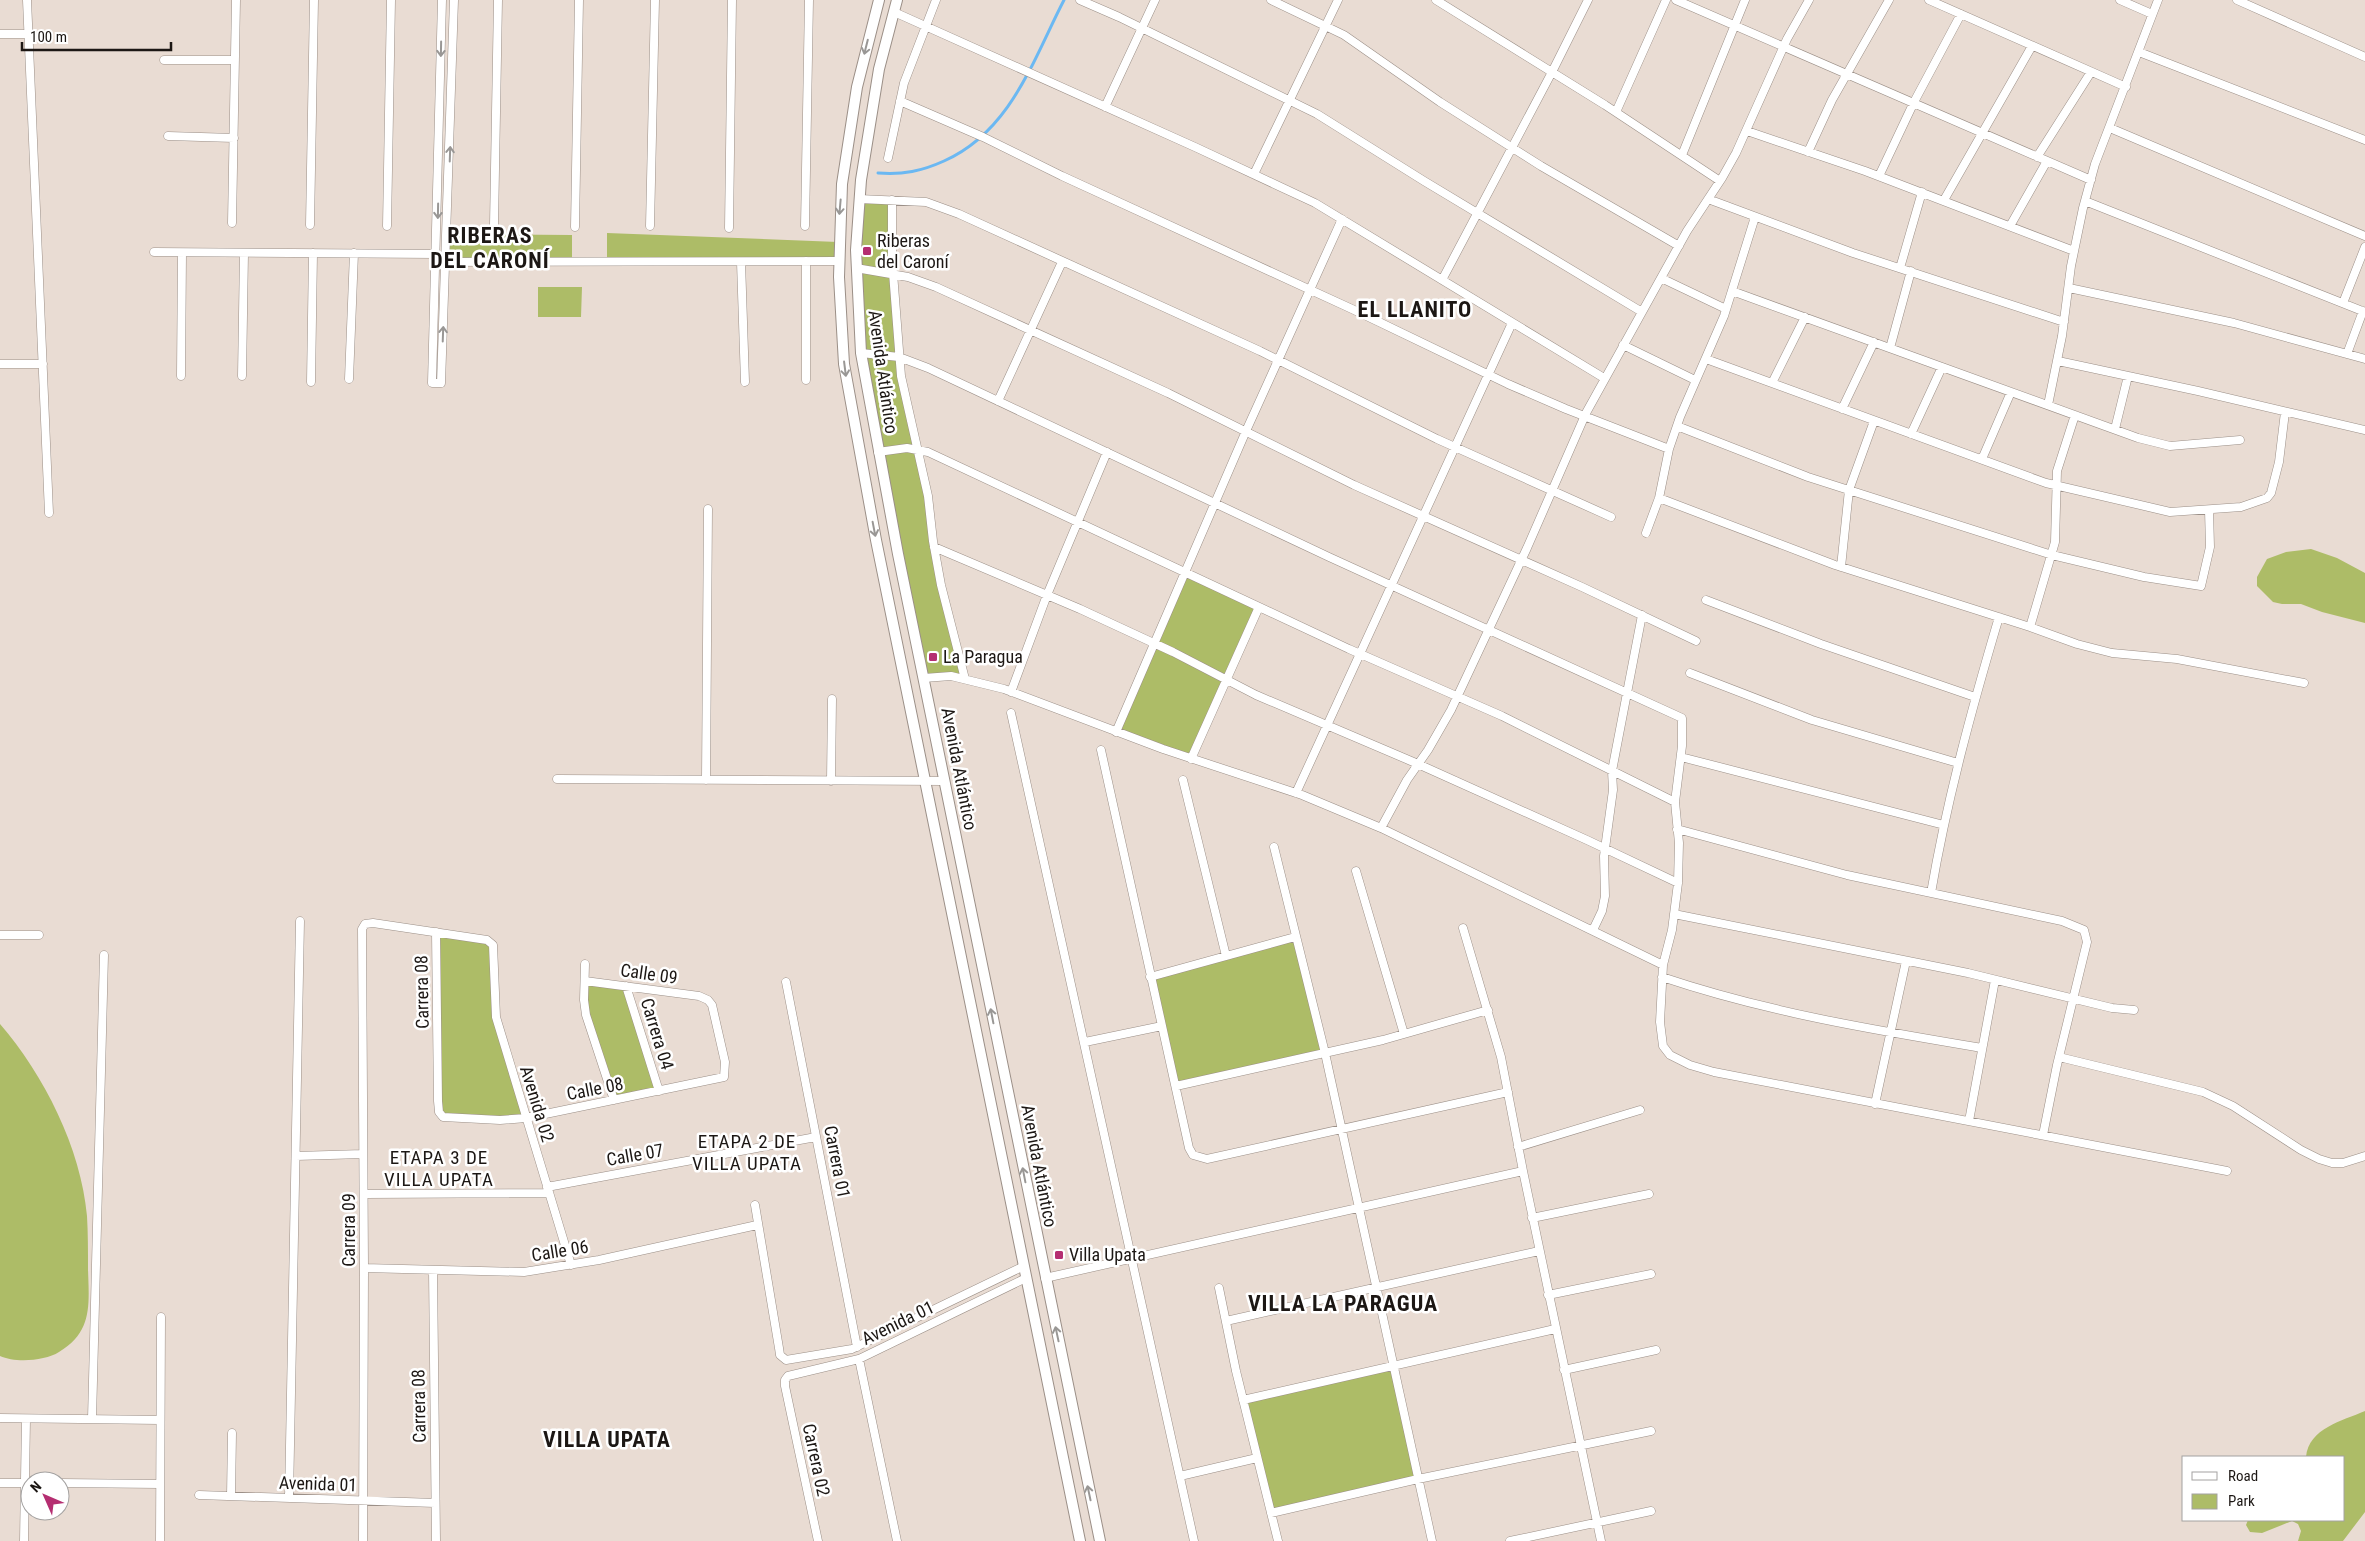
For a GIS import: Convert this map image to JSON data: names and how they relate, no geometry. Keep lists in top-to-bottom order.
{
  "streets": {
    "street": [
      "Avenida Atlántico",
      "Calle 09",
      "Carrera 08",
      "Carrera 04",
      "Calle 08",
      "Avenida 02",
      "Calle 07",
      "Carrera 01",
      "Carrera 09",
      "Calle 06",
      "Avenida 01",
      "Carrera 02"
    ]
  },
  "crossings": [
    ["Avenida Atlántico", "Avenida 01"],
    ["Calle 09", "Carrera 04"],
    ["Calle 09", "Calle 08"],
    ["Carrera 08", "Calle 08"],
    ["Carrera 08", "Avenida 02"],
    ["Carrera 08", "Carrera 09"],
    ["Carrera 08", "Calle 06"],
    ["Carrera 08", "Avenida 01"],
    ["Carrera 04", "Calle 08"],
    ["Calle 08", "Avenida 02"],
    ["Avenida 02", "Calle 07"],
    ["Avenida 02", "Carrera 09"],
    ["Avenida 02", "Calle 06"],
    ["Calle 07", "Carrera 01"],
    ["Calle 07", "Carrera 09"],
    ["Carrera 01", "Avenida 01"],
    ["Carrera 09", "Calle 06"],
    ["Carrera 09", "Avenida 01"],
    ["Calle 06", "Avenida 01"],
    ["Avenida 01", "Carrera 02"]
  ],
  "districts": [
    "RIBERAS DEL CARONÍ",
    "EL LLANITO",
    "ETAPA 2 DE VILLA UPATA",
    "ETAPA 3 DE VILLA UPATA",
    "VILLA LA PARAGUA",
    "VILLA UPATA"
  ],
  "places": {
    "transit": ["Riberas del Caroní", "La Paragua", "Villa Upata"]
  },
  "legend": ["Road", "Park"],
  "scale_bar": "100 m",
  "north": "top left"
}
